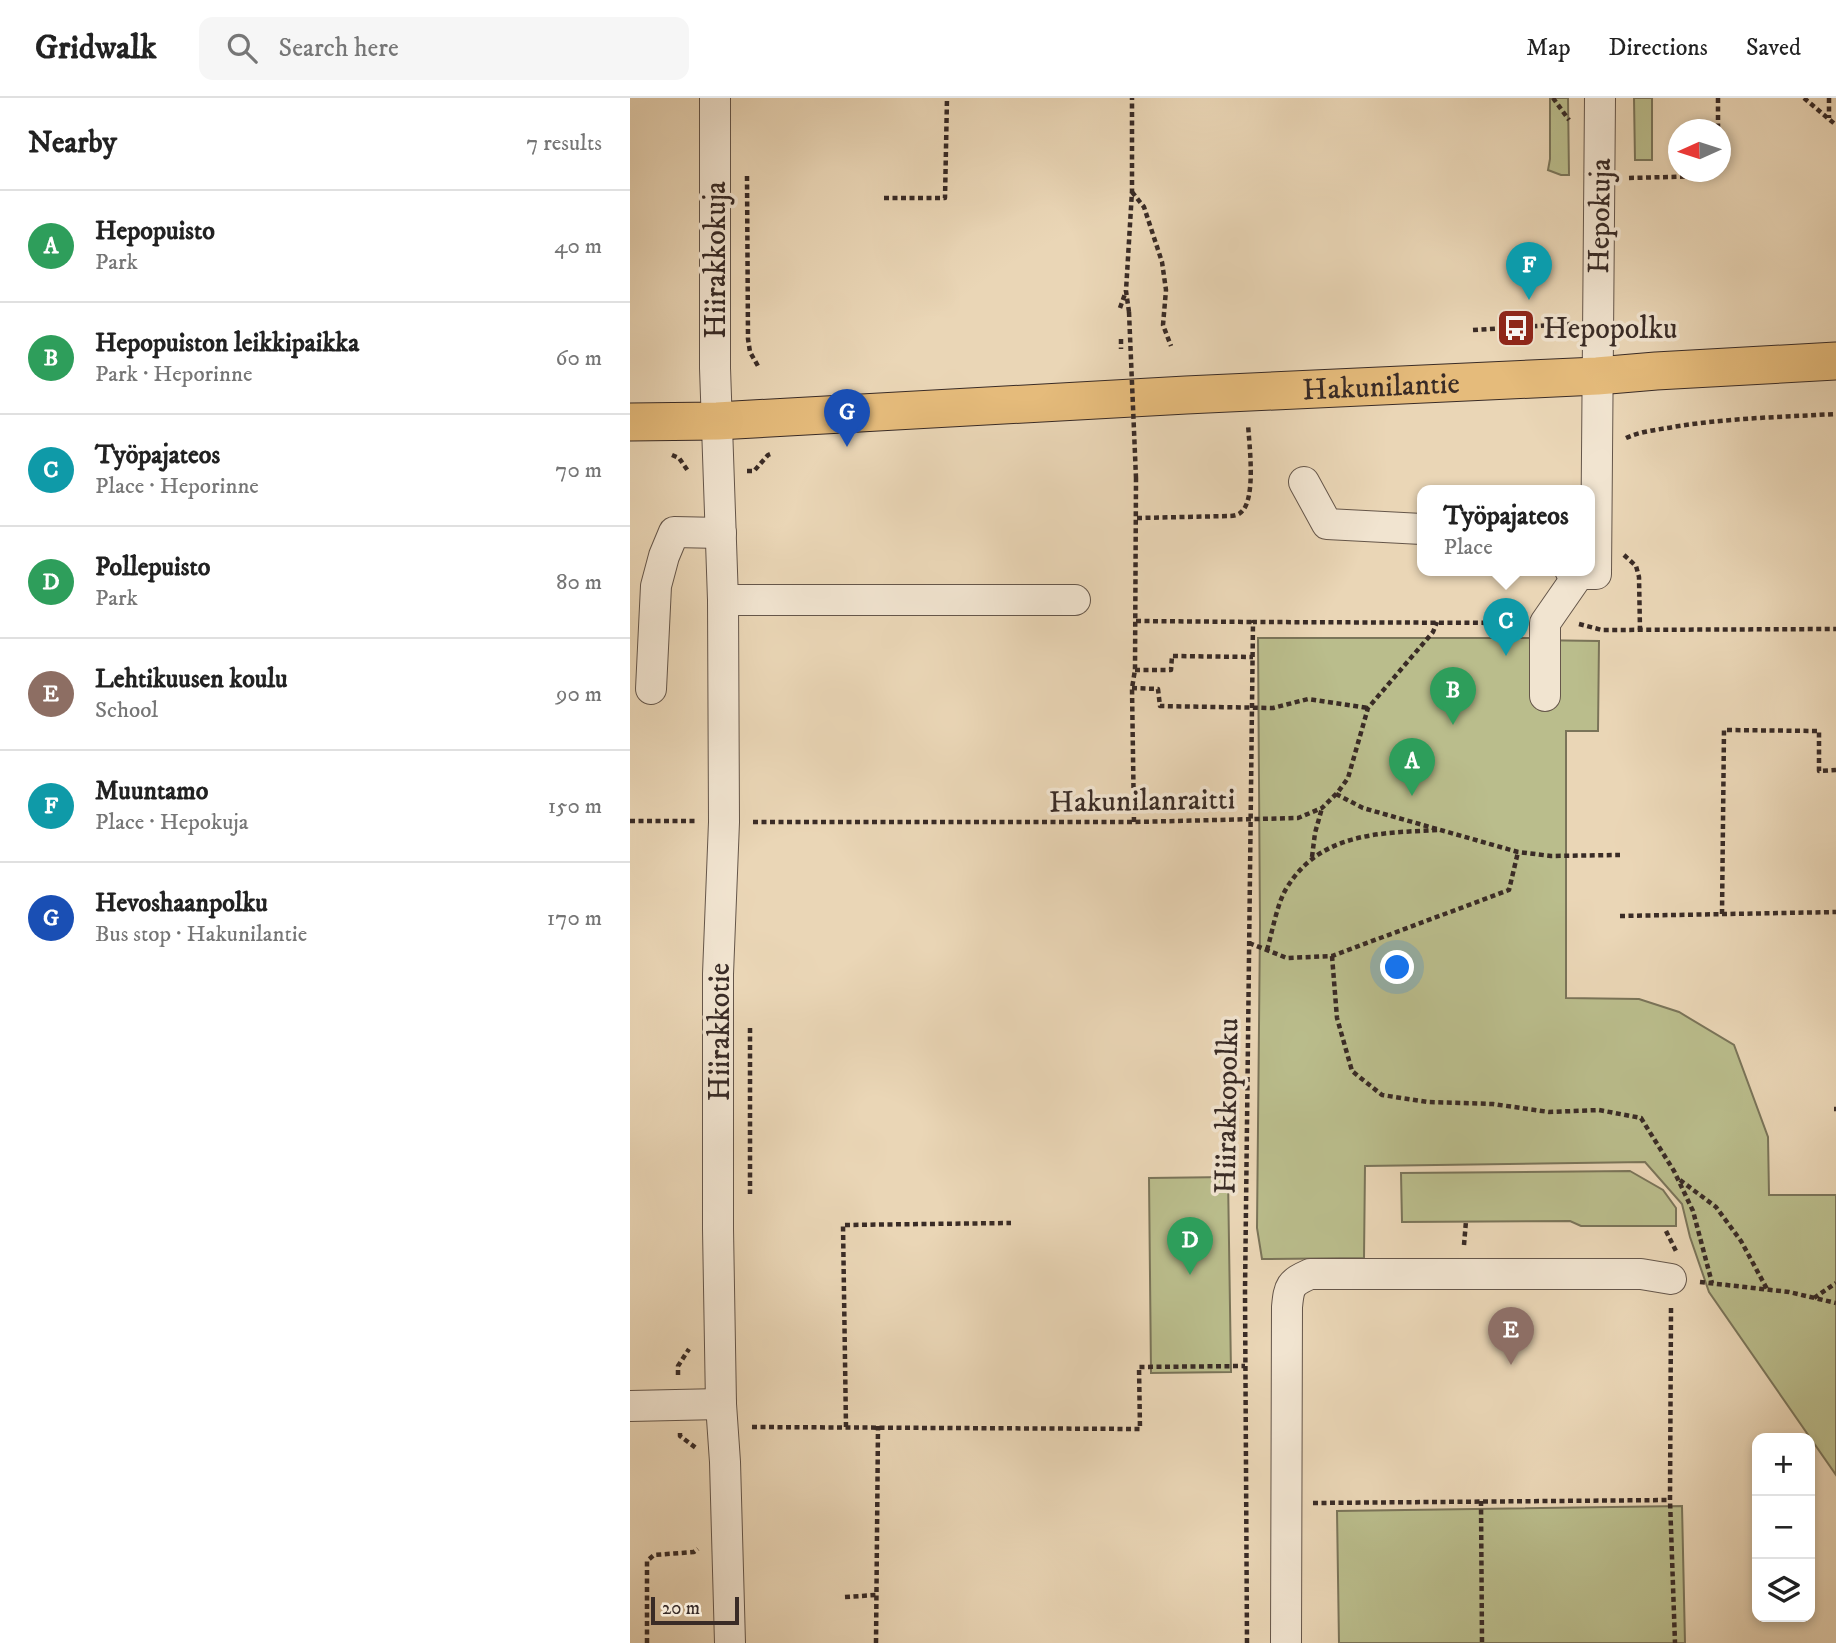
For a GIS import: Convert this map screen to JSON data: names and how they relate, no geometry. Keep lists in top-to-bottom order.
{
  "streets": {
    "main road": ["Hakunilantie"],
    "street": ["Hepokuja", "Hiirakkokuja", "Hiirakkotie"],
    "path": ["Hakunilanraitti", "Hiirakkopolku"]
  },
  "crossings": [
    ["Hepokuja", "Hakunilantie"],
    ["Hiirakkokuja", "Hakunilantie"],
    ["Hiirakkokuja", "Hiirakkotie"],
    ["Hakunilantie", "Hiirakkotie"],
    ["Hakunilanraitti", "Hiirakkotie"],
    ["Hakunilanraitti", "Hiirakkopolku"]
  ],
  "places": {
    "bus stop": ["Hepopolku"]
  },
  "scale_bar": "20 m",
  "north": "left",
  "page": {
    "header": "Gridwalk",
    "search": "Search here",
    "nav": ["Map", "Directions", "Saved"],
    "heading": ["Nearby", "7 results"],
    "list": [
      {
        "mark": "A",
        "name": "Hepopuisto",
        "note": "Park",
        "value": "40 m"
      },
      {
        "mark": "B",
        "name": "Hepopuiston leikkipaikka",
        "note": "Park · Heporinne",
        "value": "60 m"
      },
      {
        "mark": "C",
        "name": "Työpajateos",
        "note": "Place · Heporinne",
        "value": "70 m"
      },
      {
        "mark": "D",
        "name": "Pollepuisto",
        "note": "Park",
        "value": "80 m"
      },
      {
        "mark": "E",
        "name": "Lehtikuusen koulu",
        "note": "School",
        "value": "90 m"
      },
      {
        "mark": "F",
        "name": "Muuntamo",
        "note": "Place · Hepokuja",
        "value": "150 m"
      },
      {
        "mark": "G",
        "name": "Hevoshaanpolku",
        "note": "Bus stop · Hakunilantie",
        "value": "170 m"
      }
    ],
    "pins": [
      "F",
      "G",
      "C",
      "B",
      "A",
      "D",
      "E"
    ],
    "popup": ["Työpajateos", "Place"],
    "map_buttons": ["+", "−"],
    "scale": "20 m"
  }
}
